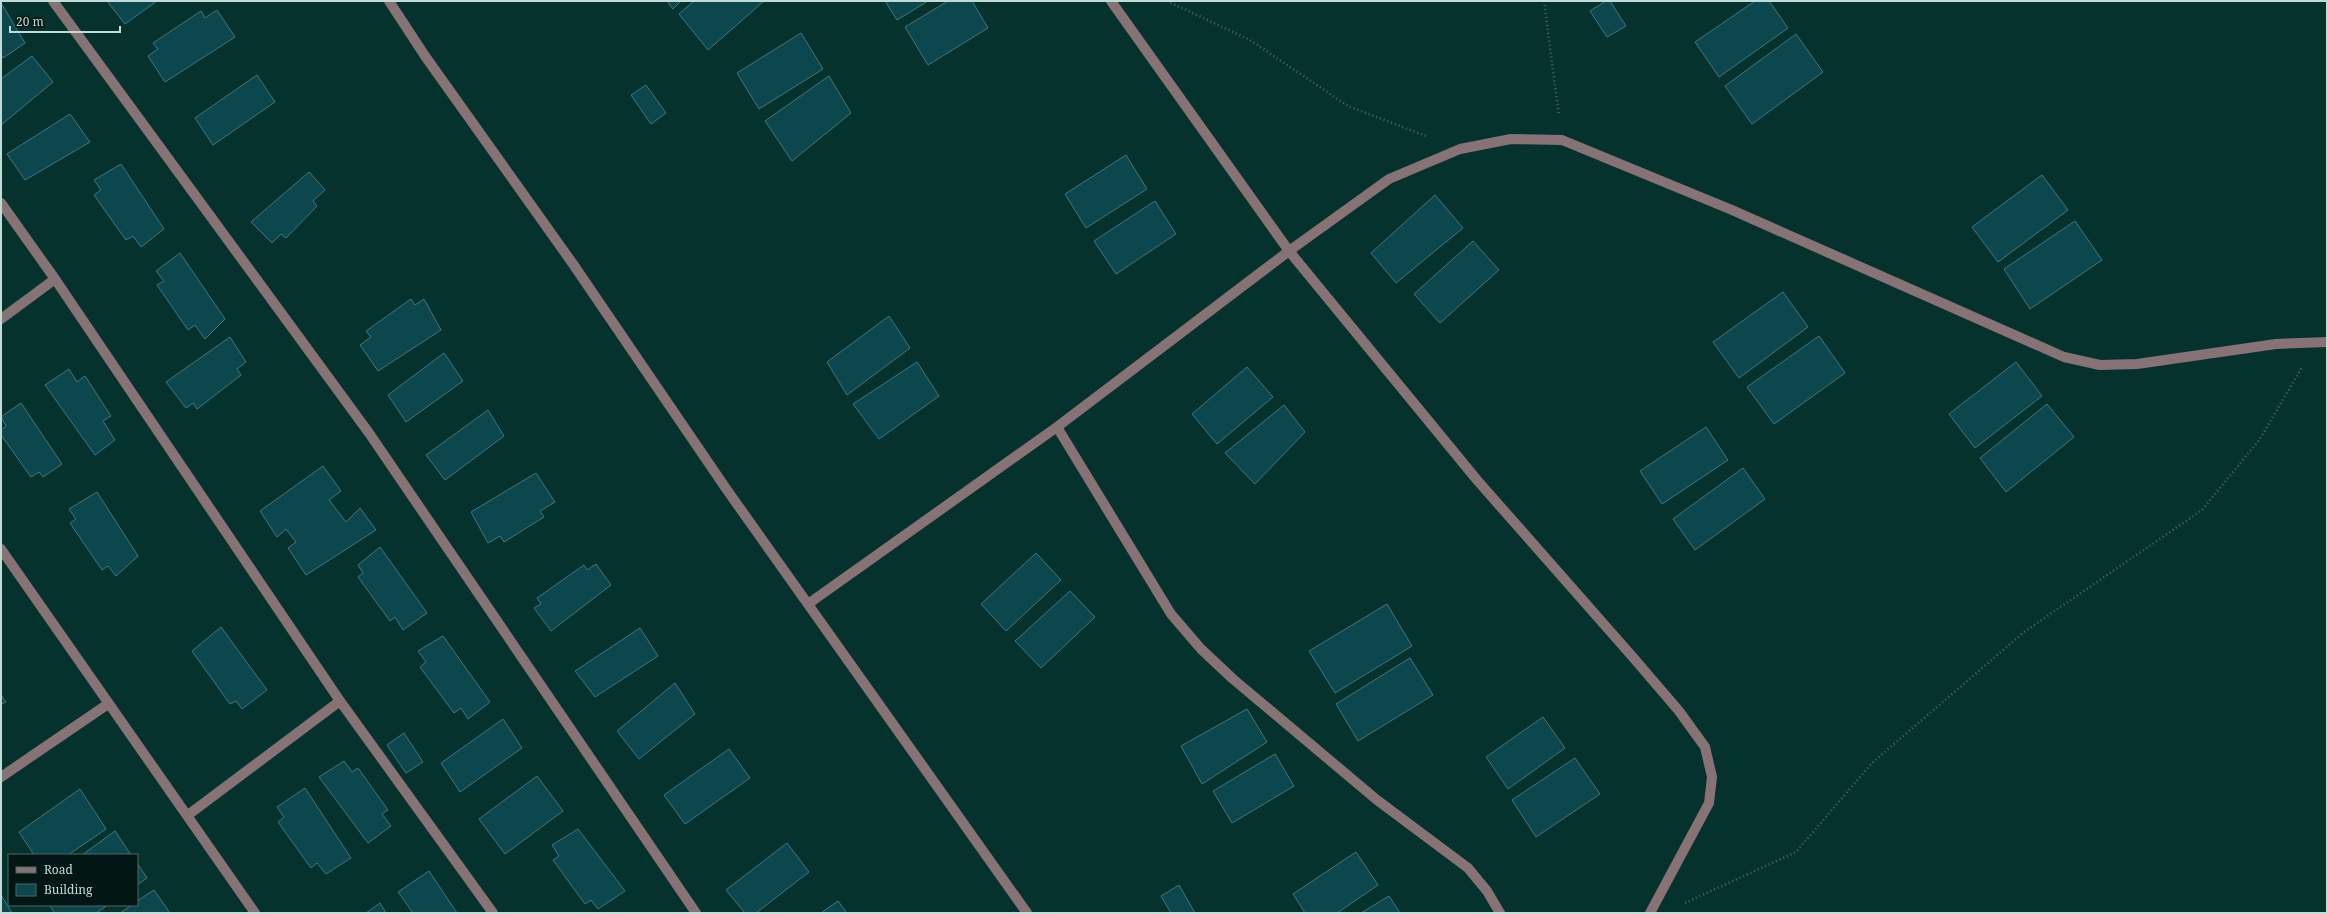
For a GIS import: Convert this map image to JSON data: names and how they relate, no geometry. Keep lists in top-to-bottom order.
{
  "legend": ["Road", "Building"],
  "scale_bar": "20 m"
}
